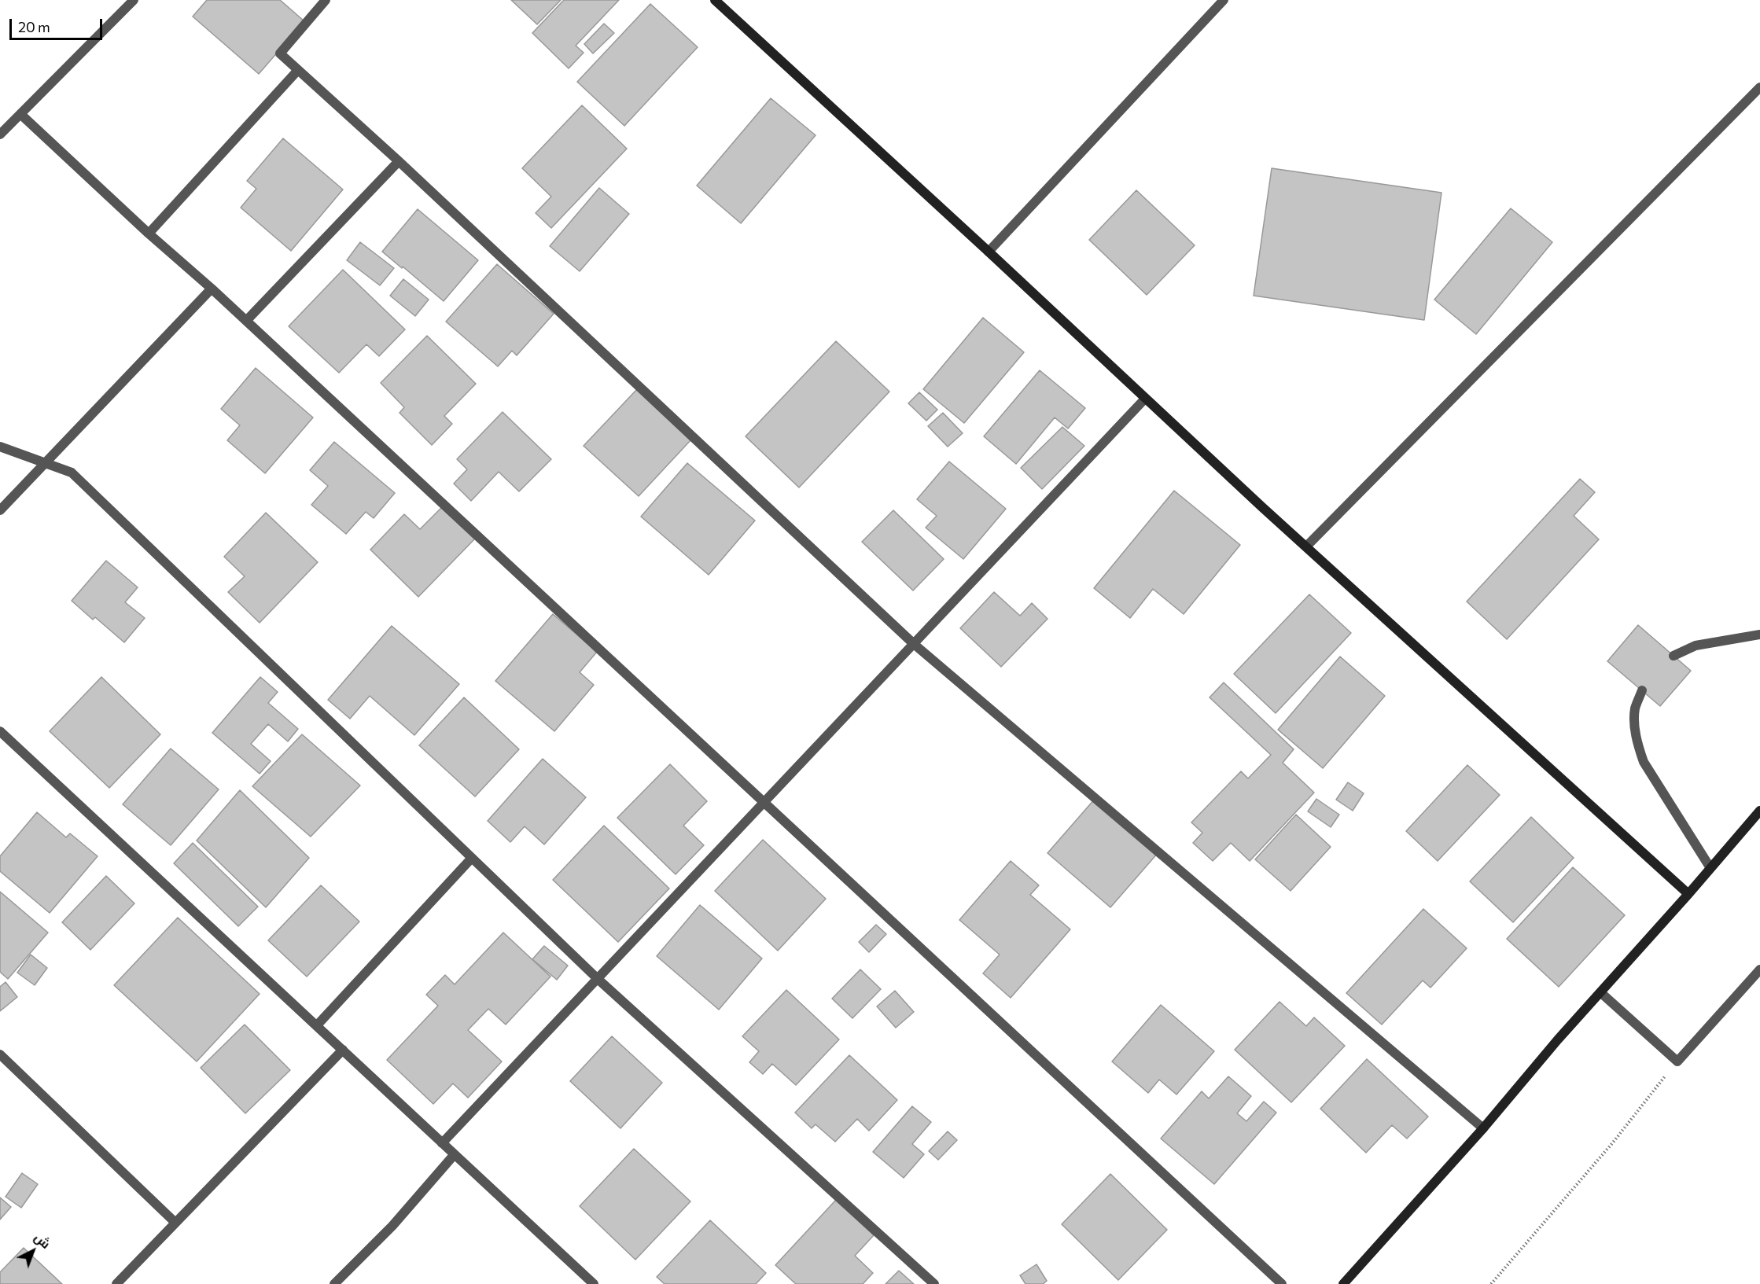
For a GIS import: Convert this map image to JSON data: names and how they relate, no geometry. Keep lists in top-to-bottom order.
{
  "scale_bar": "20 m",
  "north": "top right"
}
